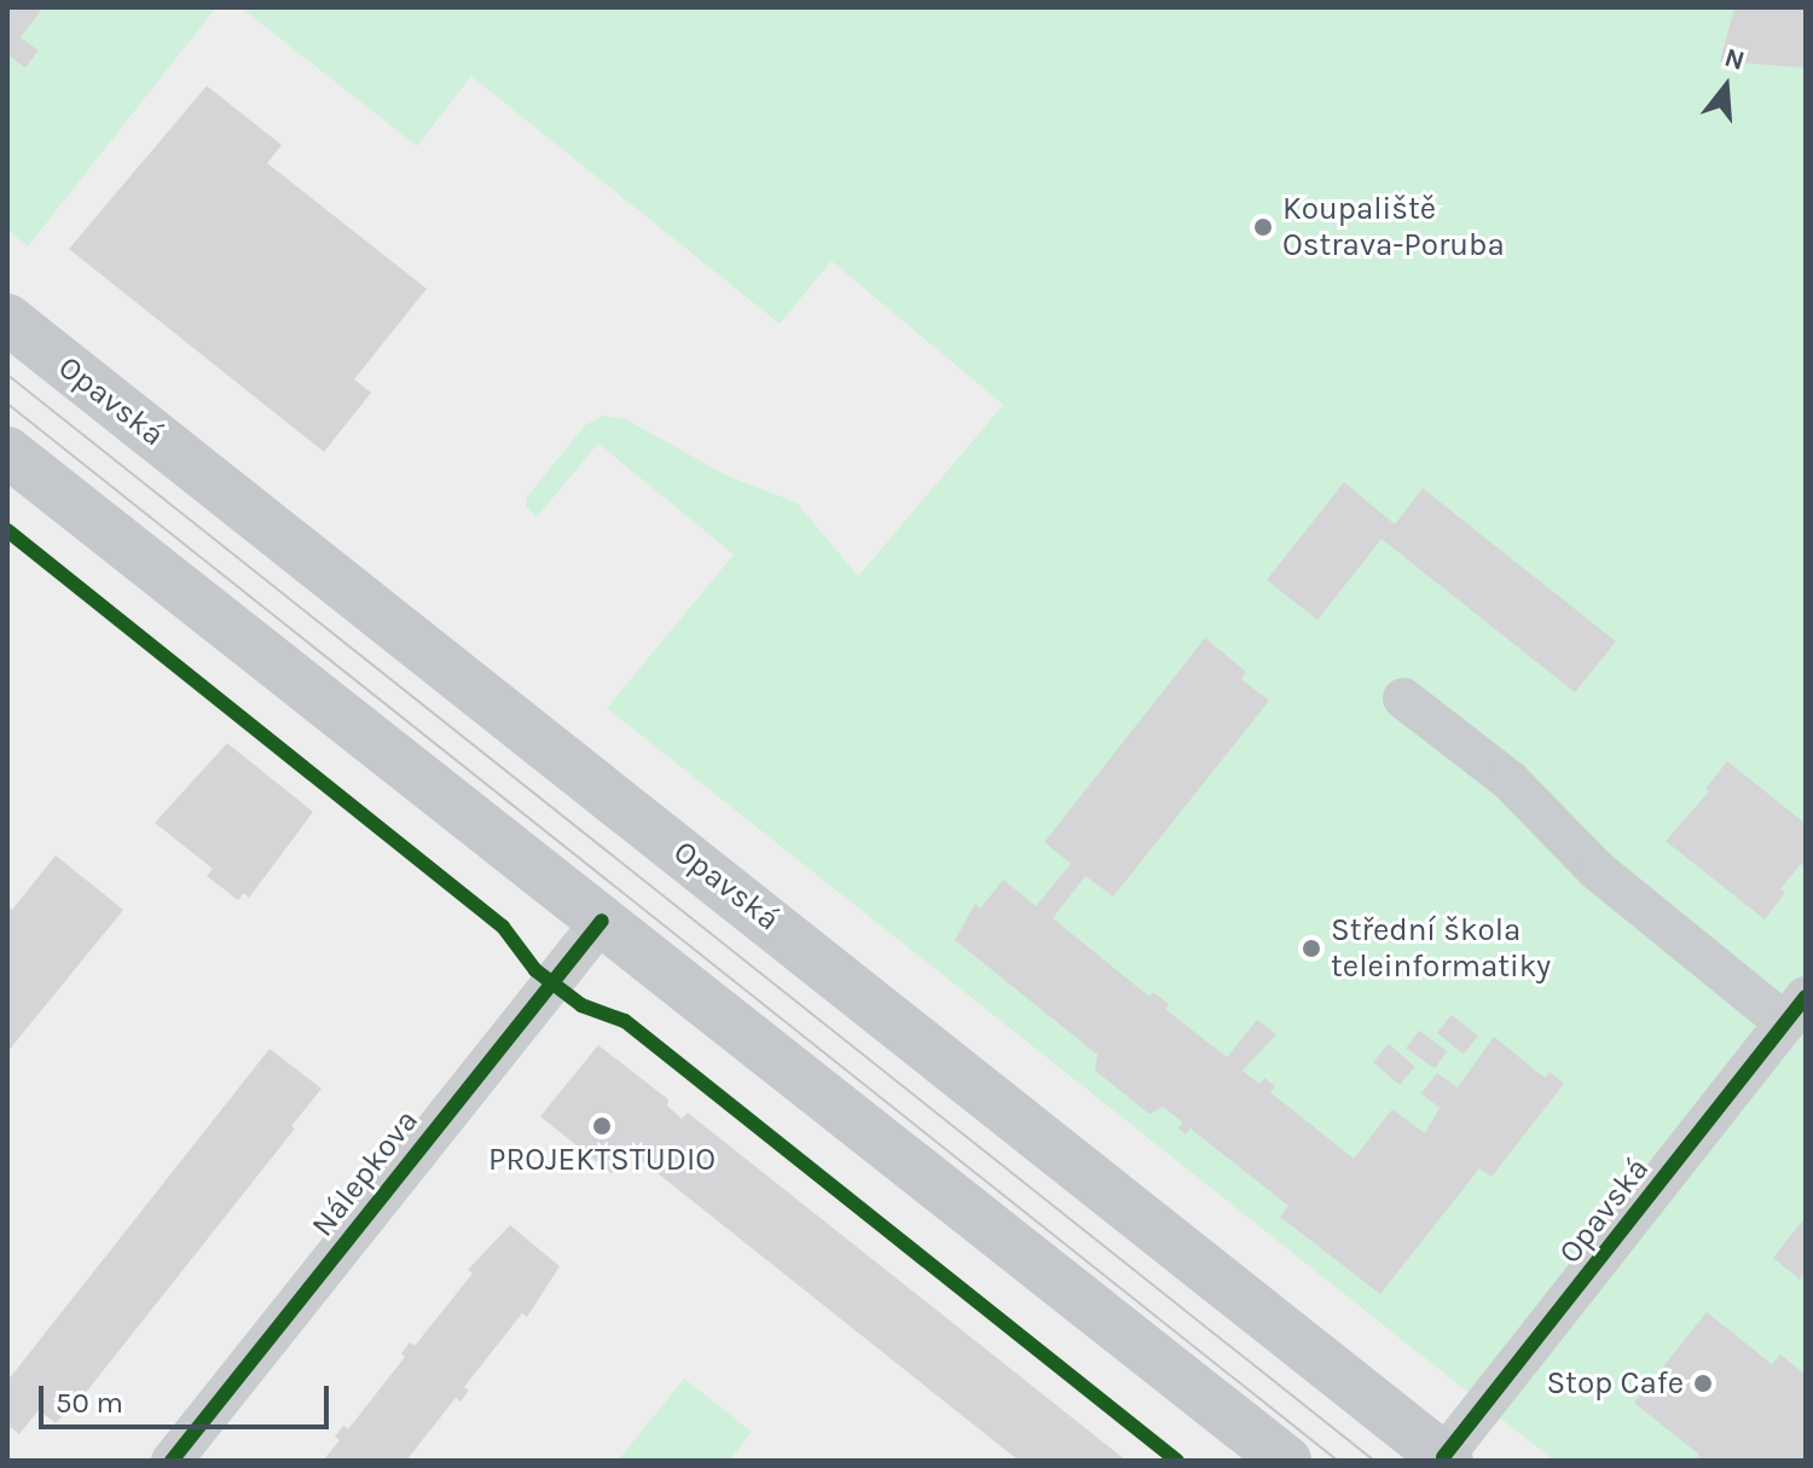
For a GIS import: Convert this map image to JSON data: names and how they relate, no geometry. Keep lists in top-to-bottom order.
{
  "streets": {
    "main road": ["Opavská"],
    "street": ["Nálepkova"]
  },
  "places": [
    "Koupaliště Ostrava-Poruba",
    "Střední škola teleinformatiky",
    "PROJEKTSTUDIO",
    "Stop Cafe"
  ],
  "scale_bar": "50 m",
  "north": "top"
}
